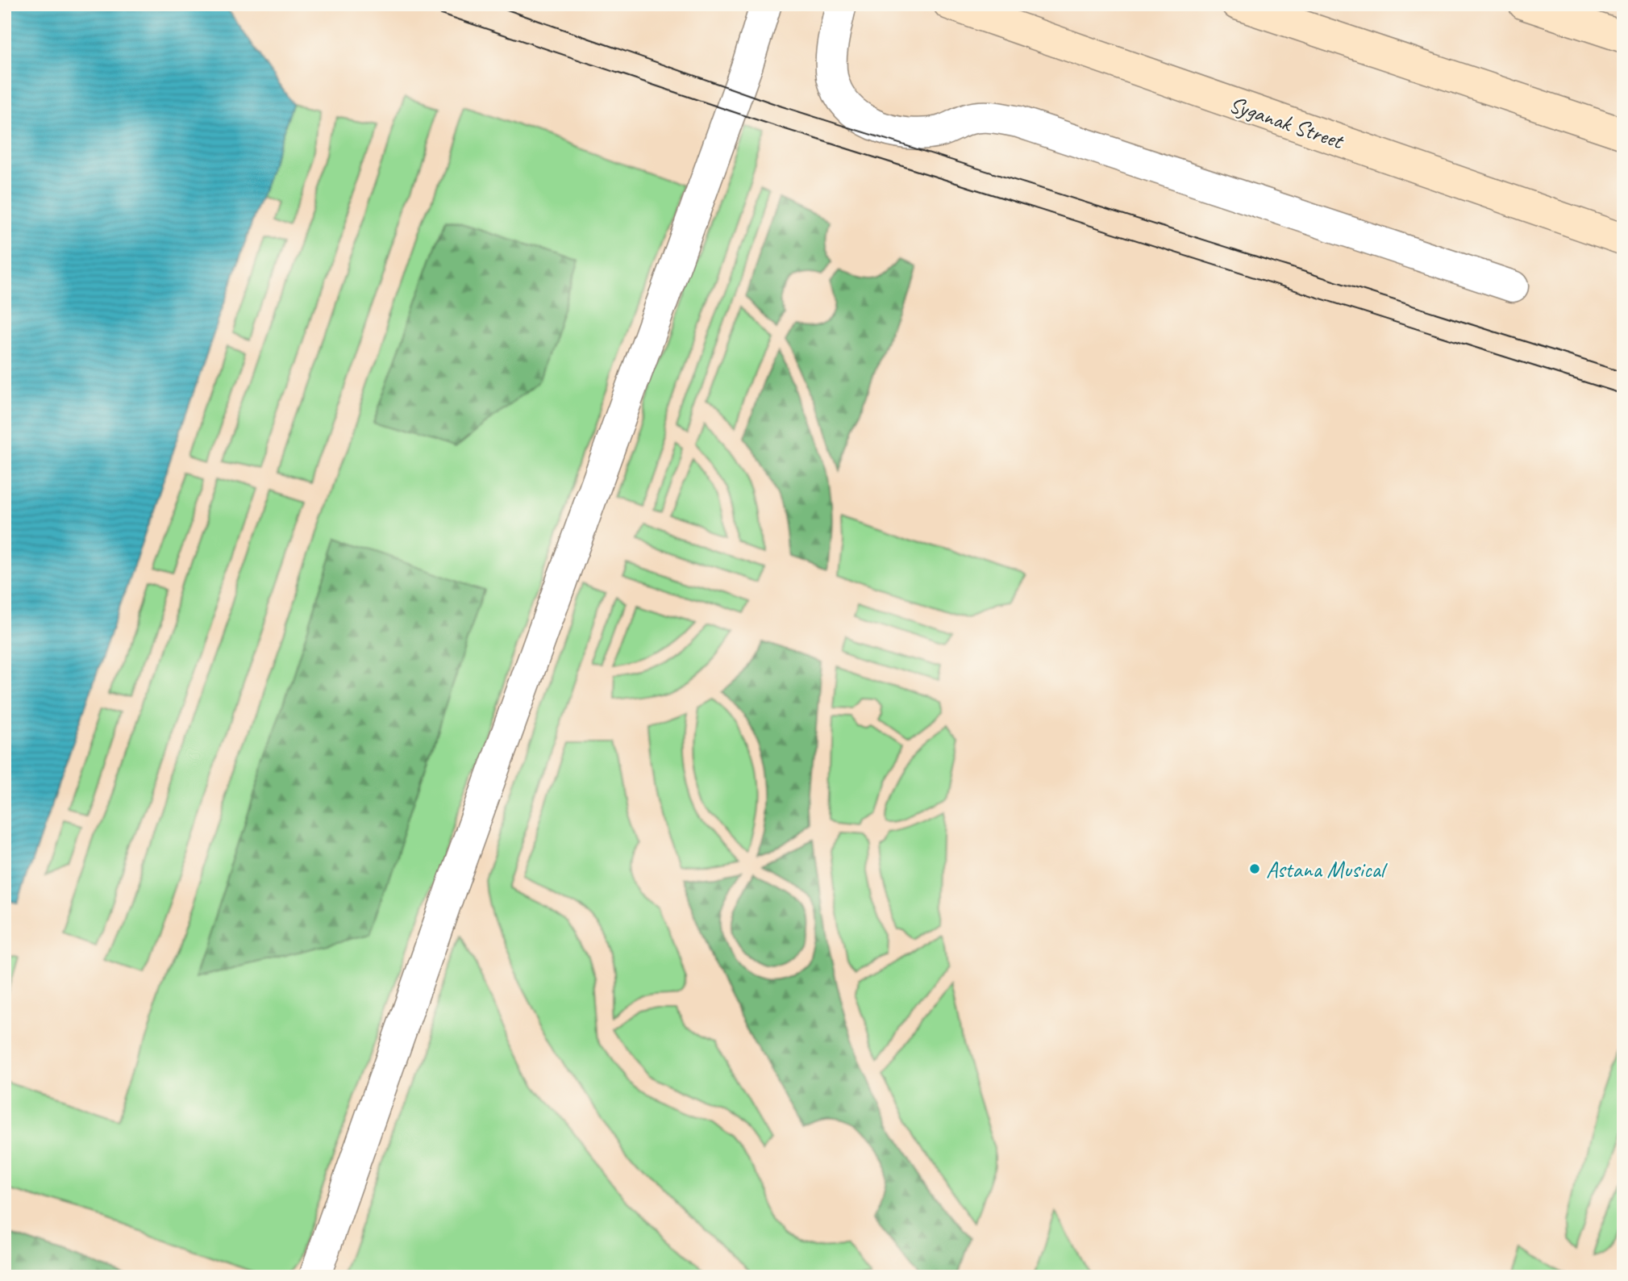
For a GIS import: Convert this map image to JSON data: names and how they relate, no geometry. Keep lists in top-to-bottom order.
{
  "streets": {
    "main road": ["Syganak Street"]
  },
  "places": ["Astana Musical"]
}
